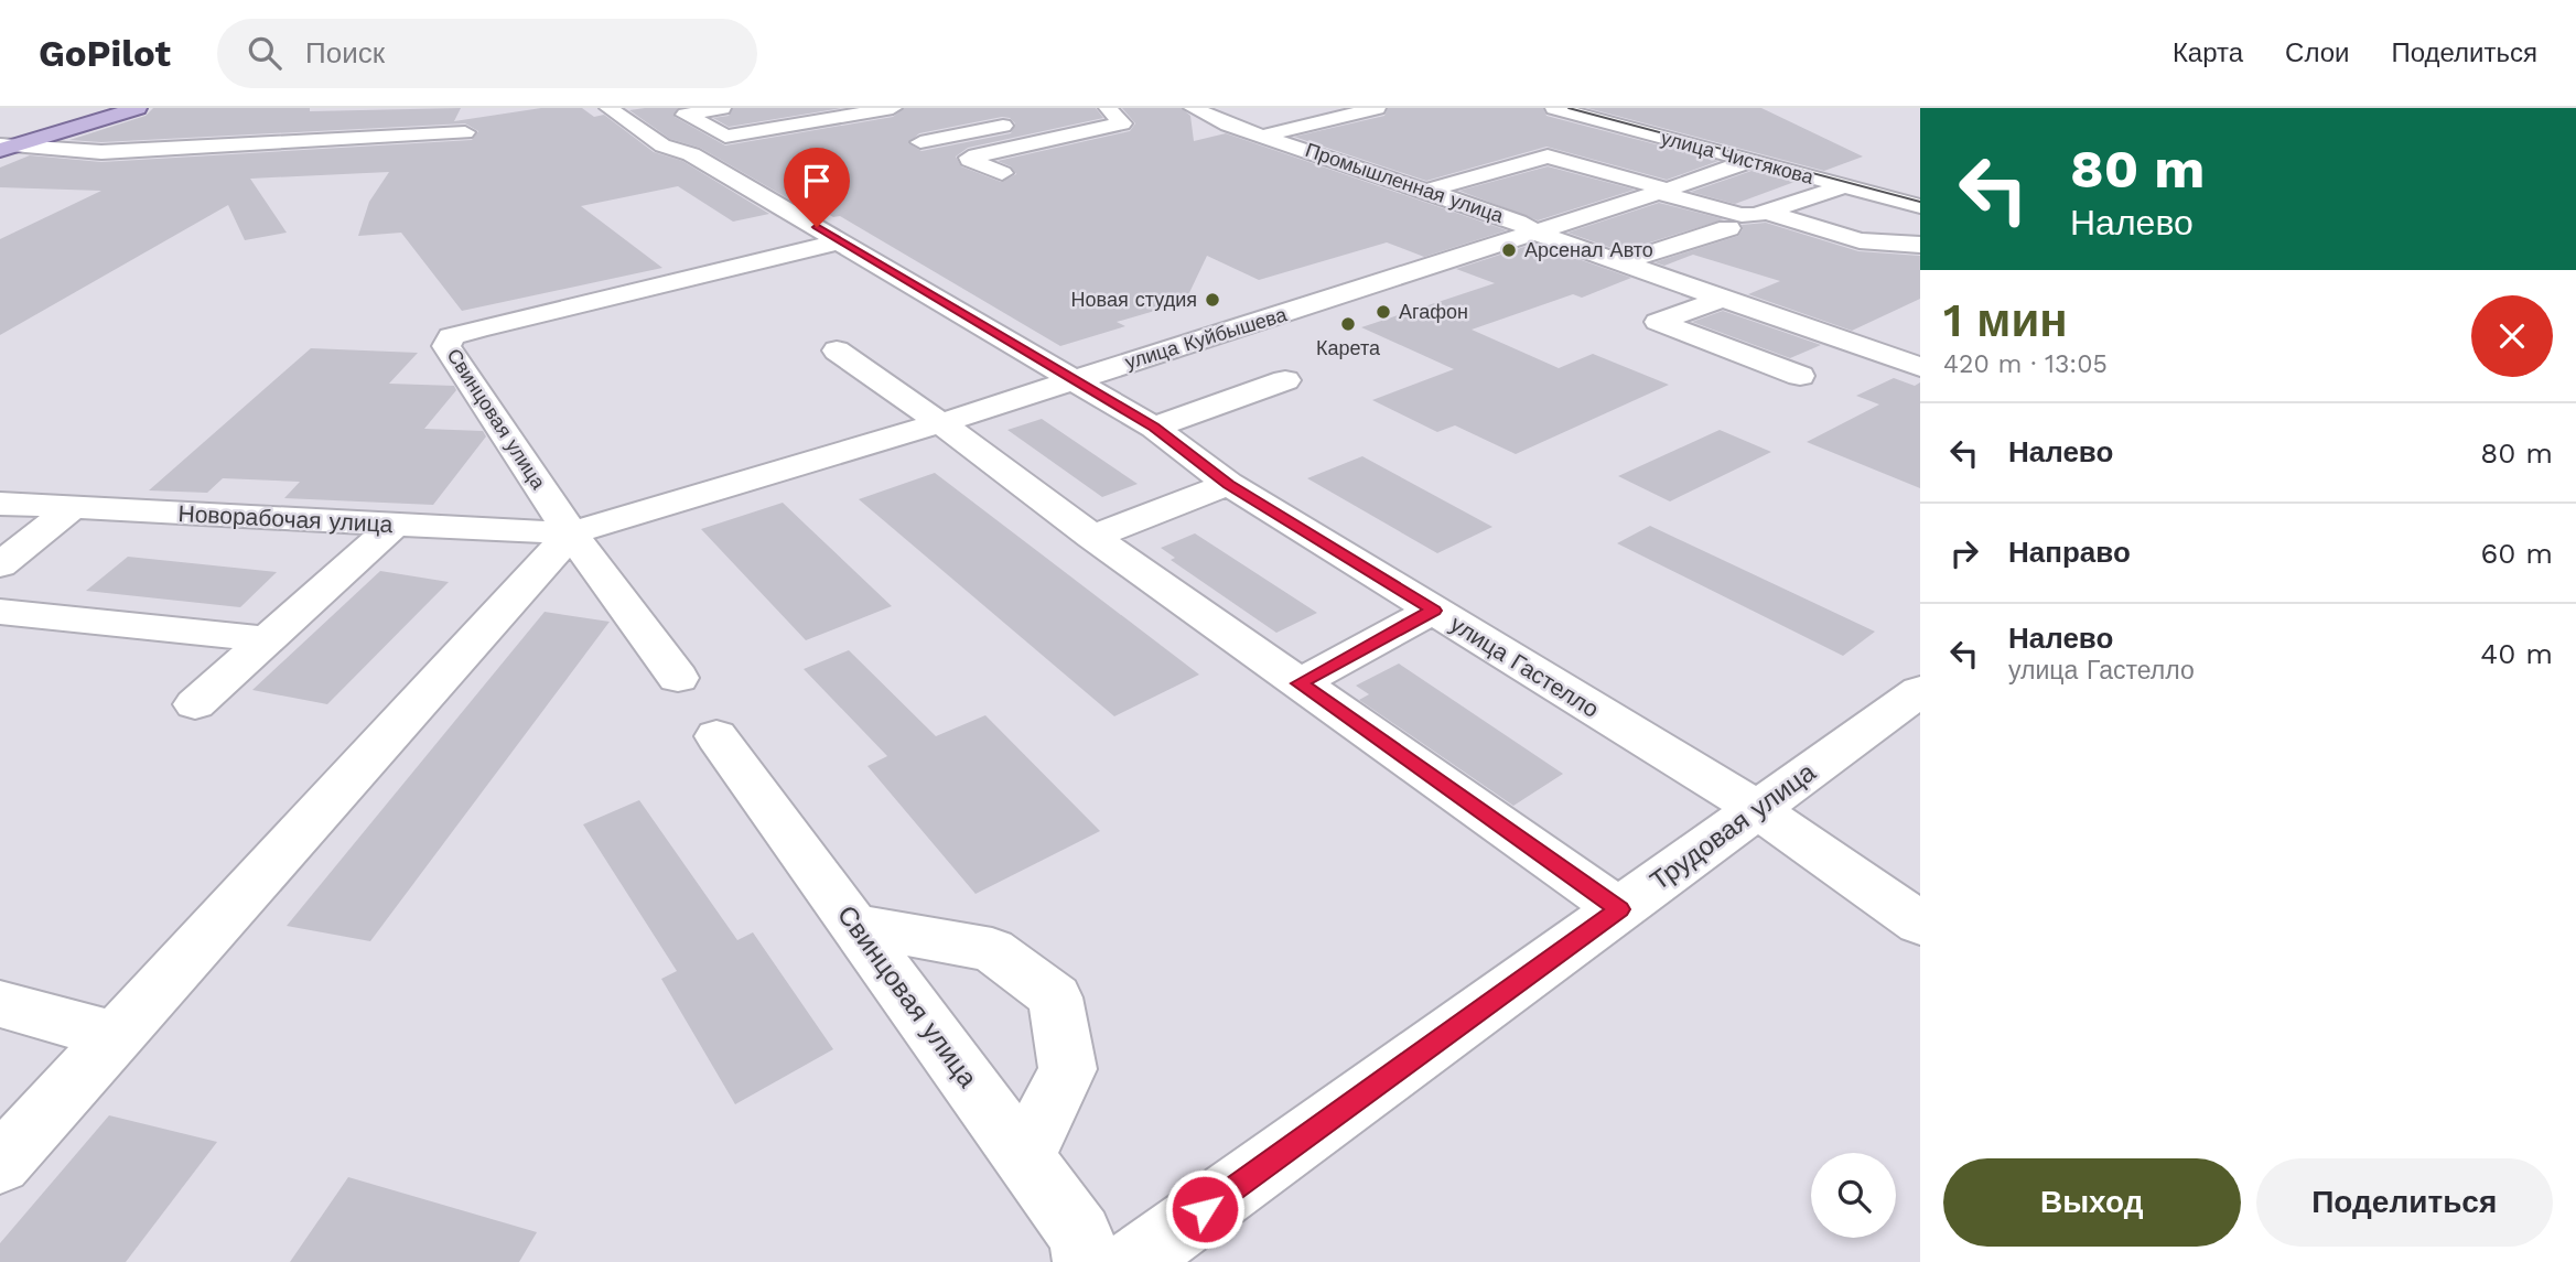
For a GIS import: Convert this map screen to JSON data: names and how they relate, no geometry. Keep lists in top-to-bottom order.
{
  "streets": {
    "street": [
      "улица Чистякова",
      "Промышленная улица",
      "улица Куйбышева",
      "Свинцовая улица",
      "Новорабочая улица",
      "улица Гастелло",
      "Трудовая улица"
    ]
  },
  "crossings": [
    ["улица Чистякова", "улица Куйбышева"],
    ["Промышленная улица", "улица Куйбышева"],
    ["улица Куйбышева", "Свинцовая улица"],
    ["улица Куйбышева", "Новорабочая улица"],
    ["улица Куйбышева", "улица Гастелло"],
    ["Свинцовая улица", "Новорабочая улица"],
    ["Свинцовая улица", "улица Гастелло"],
    ["улица Гастелло", "Трудовая улица"]
  ],
  "places": [
    "Арсенал Авто",
    "Новая студия",
    "Агафон",
    "Карета"
  ],
  "page": {
    "header": "GoPilot",
    "search": "Поиск",
    "nav": ["Карта", "Слои", "Поделиться"],
    "turn": ["80 m", "Налево"],
    "heading": ["1 мин", "420 m · 13:05"],
    "list": [
      {
        "name": "Налево",
        "value": "80 m"
      },
      {
        "name": "Направо",
        "value": "60 m"
      },
      {
        "name": "Налево",
        "note": "улица Гастелло",
        "value": "40 m"
      }
    ],
    "buttons": ["Выход", "Поделиться"]
  }
}
